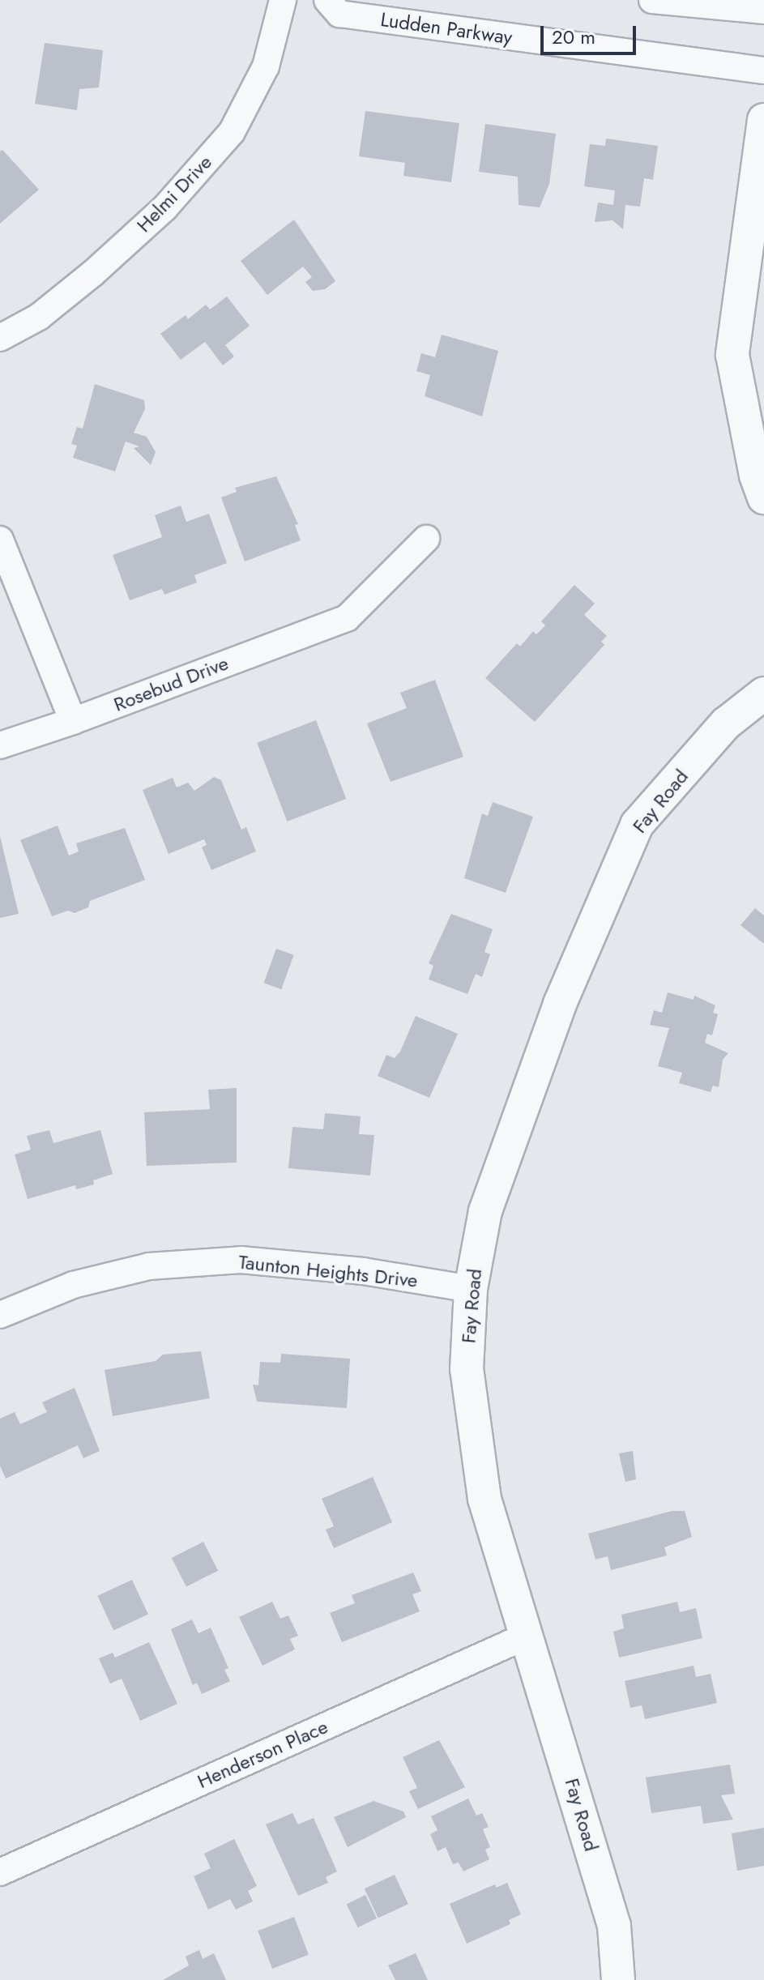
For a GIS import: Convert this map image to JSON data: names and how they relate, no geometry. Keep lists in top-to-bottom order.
{
  "streets": {
    "street": [
      "Ludden Parkway",
      "Helmi Drive",
      "Rosebud Drive",
      "Fay Road",
      "Taunton Heights Drive",
      "Henderson Place"
    ]
  },
  "crossings": [
    ["Fay Road", "Taunton Heights Drive"],
    ["Fay Road", "Henderson Place"]
  ],
  "scale_bar": "20 m"
}
